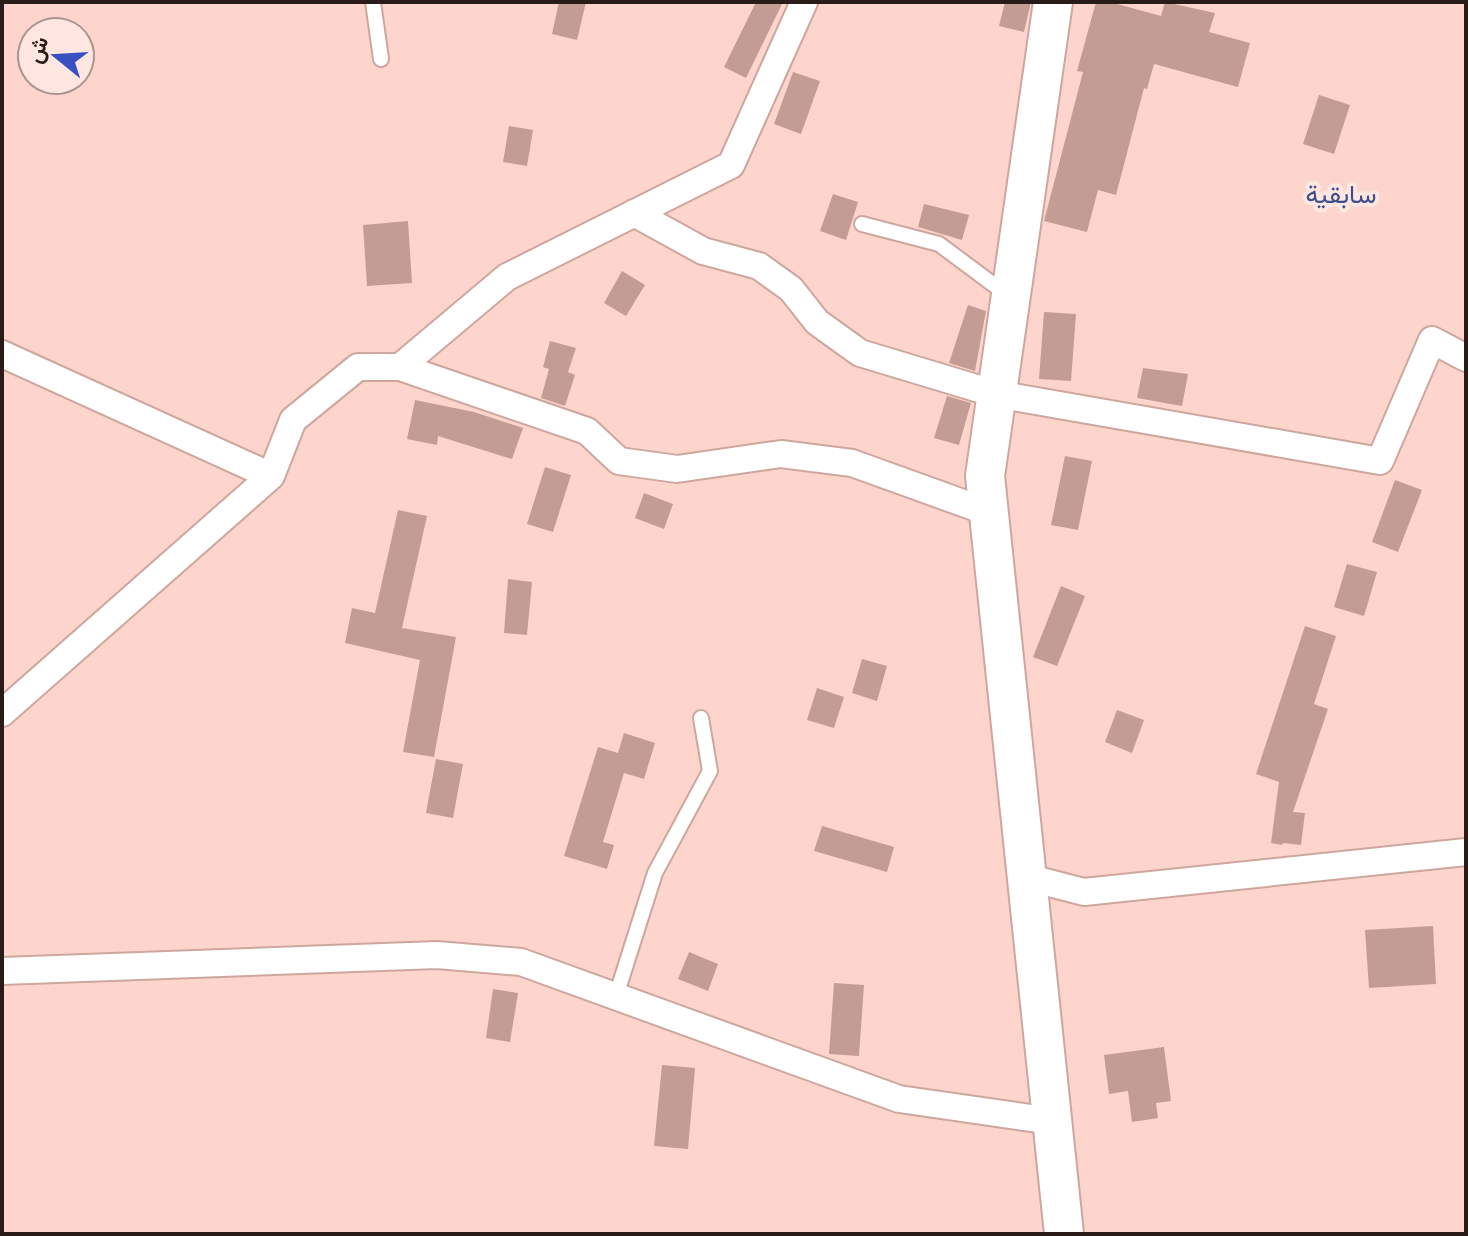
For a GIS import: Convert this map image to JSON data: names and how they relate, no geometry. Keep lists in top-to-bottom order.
{
  "districts": ["سابقية"],
  "north": "left"
}
